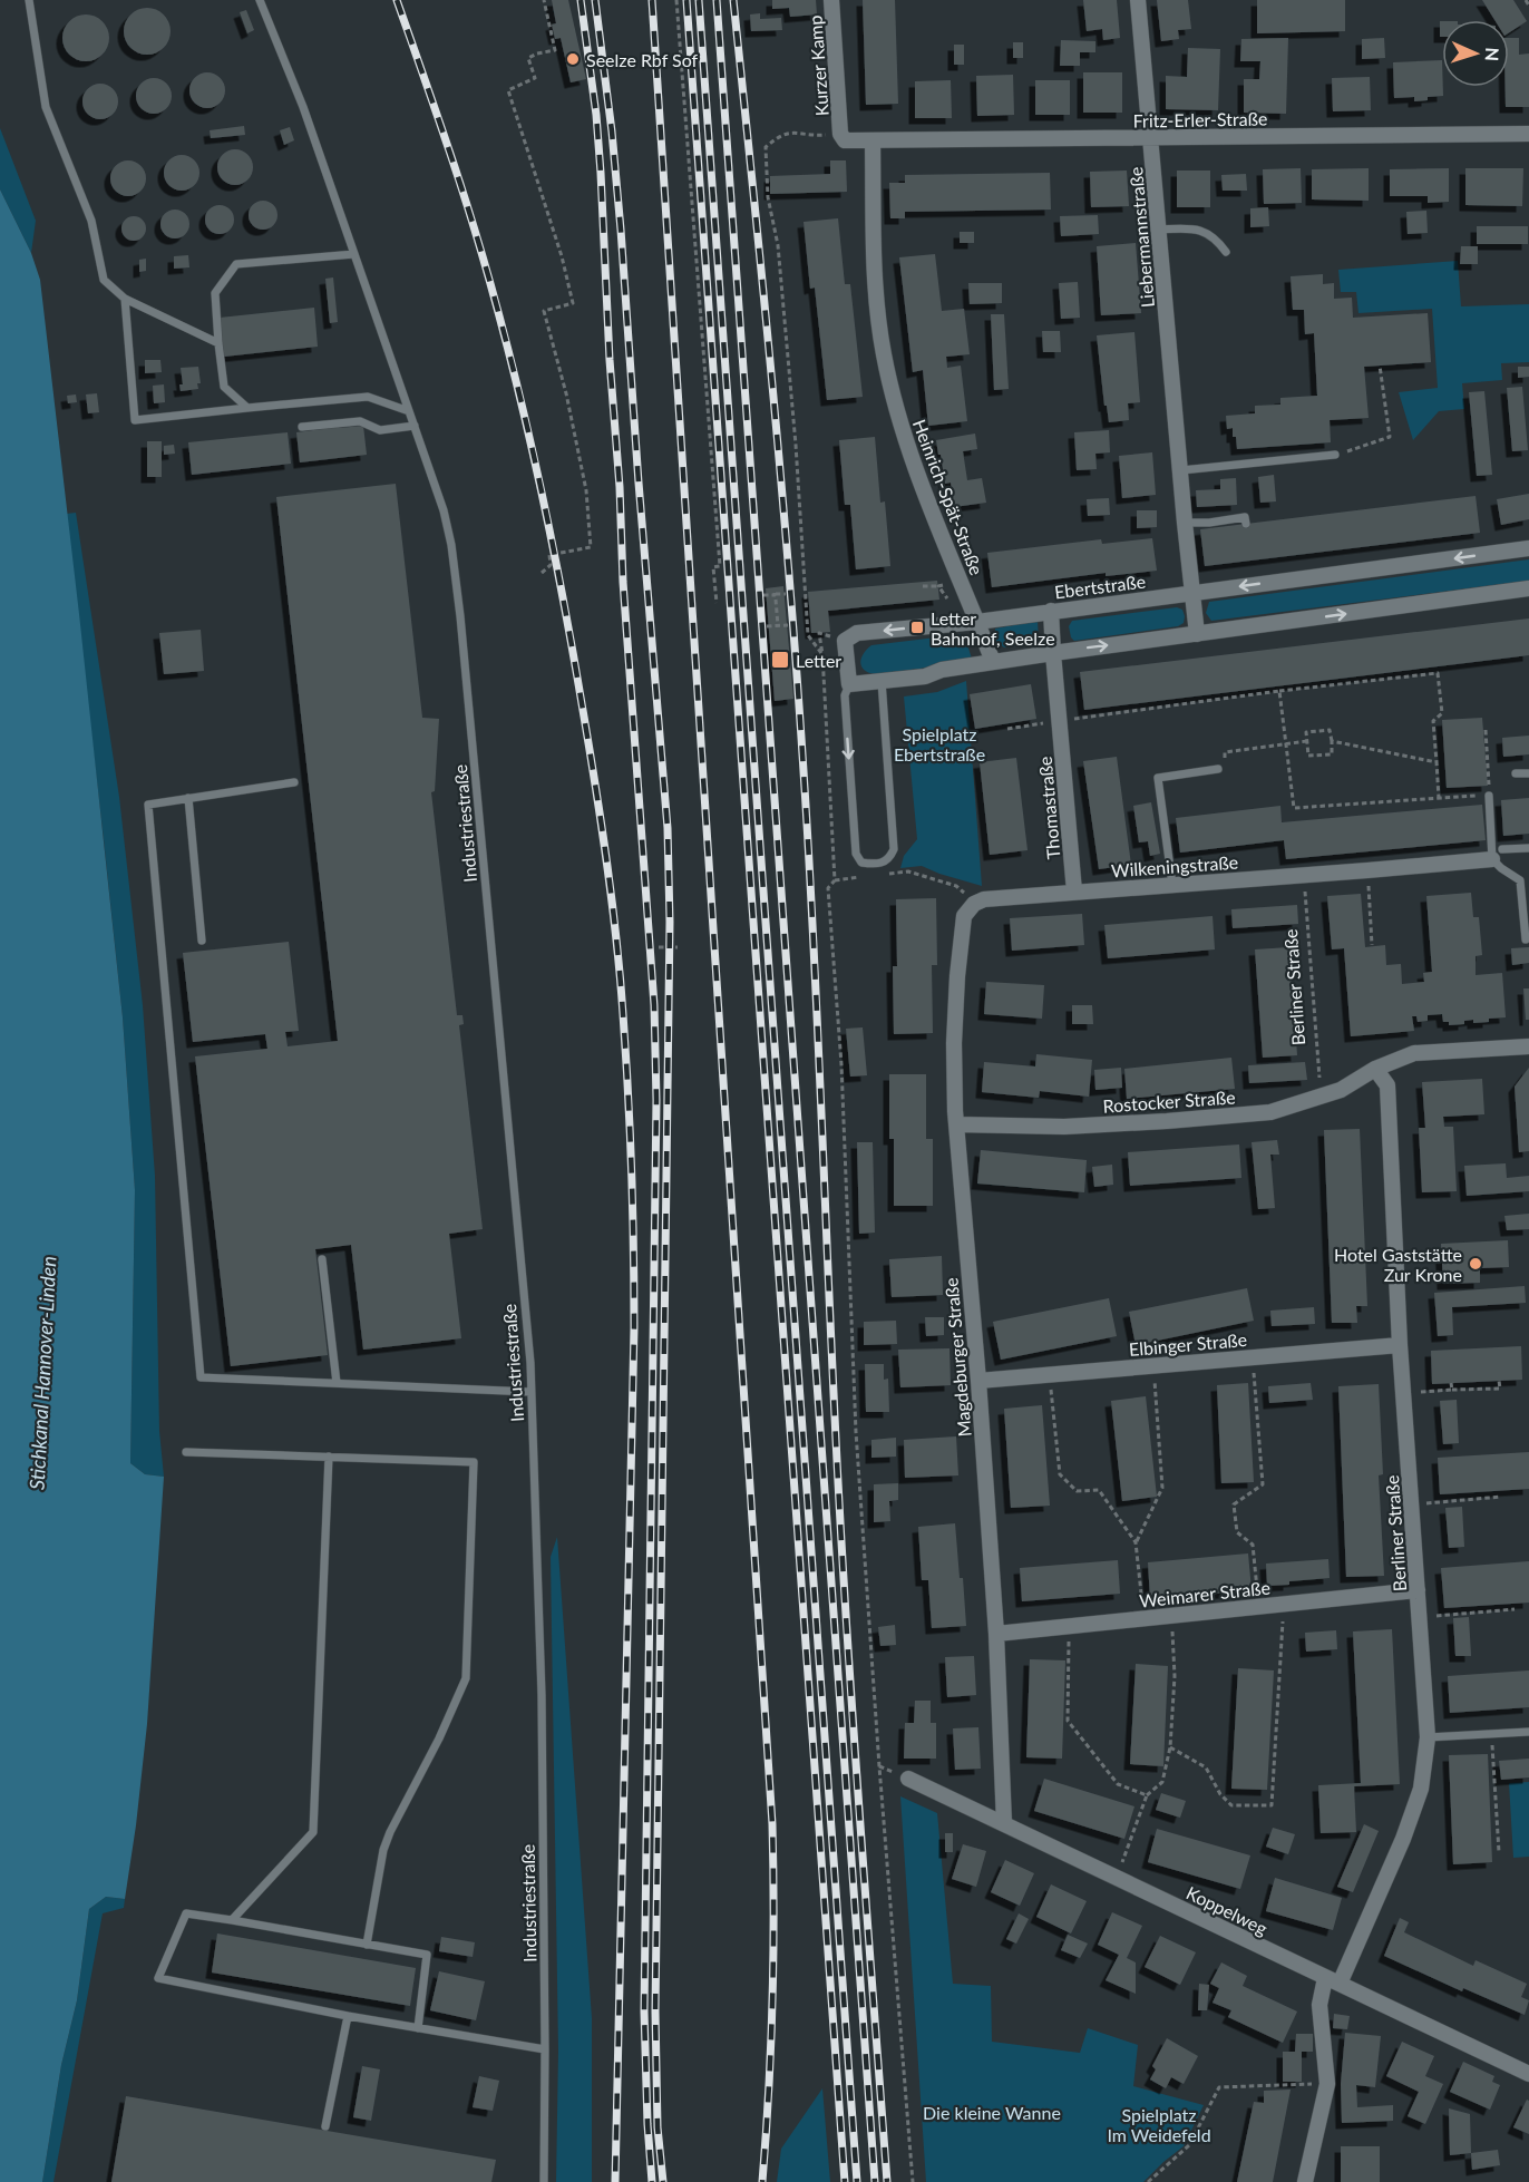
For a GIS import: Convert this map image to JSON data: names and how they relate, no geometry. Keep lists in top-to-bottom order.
{
  "streets": {
    "street": [
      "Kurzer Kamp",
      "Fritz-Erler-Straße",
      "Liebermannstraße",
      "Heinrich-Spät-Straße",
      "Ebertstraße",
      "Thomastraße",
      "Wilkeningstraße",
      "Berliner Straße",
      "Rostocker Straße",
      "Elbinger Straße",
      "Magdeburger Straße",
      "Weimarer Straße",
      "Koppelweg"
    ],
    "lane": ["Industriestraße"]
  },
  "crossings": [
    ["Kurzer Kamp", "Fritz-Erler-Straße"],
    ["Kurzer Kamp", "Heinrich-Spät-Straße"],
    ["Fritz-Erler-Straße", "Liebermannstraße"],
    ["Fritz-Erler-Straße", "Heinrich-Spät-Straße"],
    ["Liebermannstraße", "Ebertstraße"],
    ["Heinrich-Spät-Straße", "Ebertstraße"],
    ["Ebertstraße", "Thomastraße"],
    ["Thomastraße", "Wilkeningstraße"],
    ["Wilkeningstraße", "Berliner Straße"],
    ["Wilkeningstraße", "Magdeburger Straße"],
    ["Berliner Straße", "Rostocker Straße"],
    ["Berliner Straße", "Elbinger Straße"],
    ["Berliner Straße", "Weimarer Straße"],
    ["Berliner Straße", "Koppelweg"],
    ["Rostocker Straße", "Magdeburger Straße"],
    ["Elbinger Straße", "Magdeburger Straße"],
    ["Magdeburger Straße", "Weimarer Straße"],
    ["Magdeburger Straße", "Koppelweg"]
  ],
  "water": ["Stichkanal Hannover-Linden"],
  "parks": ["Spielplatz Ebertstraße", "Die kleine Wanne", "Spielplatz Im Weidefeld"],
  "places": {
    "other": ["Seelze Rbf Sof", "Hotel Gaststätte Zur Krone"],
    "transit": ["Letter Bahnhof, Seelze", "Letter"]
  },
  "north": "right"
}
